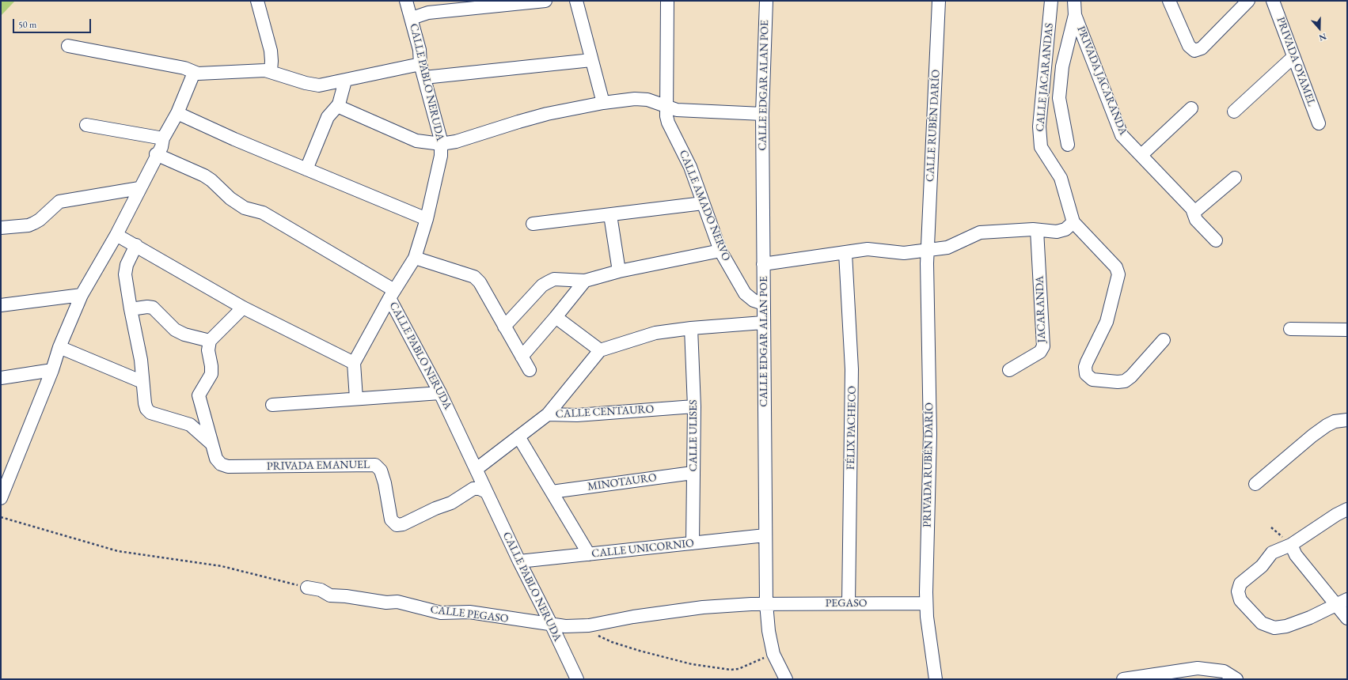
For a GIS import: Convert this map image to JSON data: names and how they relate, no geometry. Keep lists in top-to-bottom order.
{
  "streets": {
    "street": [
      "PRIVADA OYAMEL",
      "CALLE JACARANDAS",
      "PRIVADA JACARANDA",
      "CALLE PABLO NERUDA",
      "CALLE EDGAR ALAN POE",
      "CALLE RUBÉN DARÍO",
      "CALLE AMADO NERVO",
      "JACARANDA",
      "CALLE CENTAURO",
      "FÉLIX PACHECO",
      "CALLE ULISES",
      "PRIVADA RUBÉN DARÍO",
      "PRIVADA EMANUEL",
      "MINOTAURO",
      "CALLE UNICORNIO",
      "PEGASO",
      "CALLE PEGASO"
    ]
  },
  "crossings": [
    ["CALLE PABLO NERUDA", "CALLE CENTAURO"],
    ["CALLE PABLO NERUDA", "PRIVADA EMANUEL"],
    ["CALLE PABLO NERUDA", "CALLE UNICORNIO"],
    ["CALLE PABLO NERUDA", "CALLE PEGASO"],
    ["CALLE EDGAR ALAN POE", "CALLE AMADO NERVO"],
    ["CALLE EDGAR ALAN POE", "CALLE UNICORNIO"],
    ["CALLE EDGAR ALAN POE", "PEGASO"],
    ["CALLE EDGAR ALAN POE", "CALLE PEGASO"],
    ["CALLE RUBÉN DARÍO", "PRIVADA RUBÉN DARÍO"],
    ["CALLE CENTAURO", "CALLE ULISES"],
    ["FÉLIX PACHECO", "PEGASO"],
    ["CALLE ULISES", "MINOTAURO"],
    ["CALLE ULISES", "CALLE UNICORNIO"],
    ["PRIVADA RUBÉN DARÍO", "PEGASO"],
    ["PEGASO", "CALLE PEGASO"]
  ],
  "scale_bar": "50 m",
  "north": "bottom"
}
